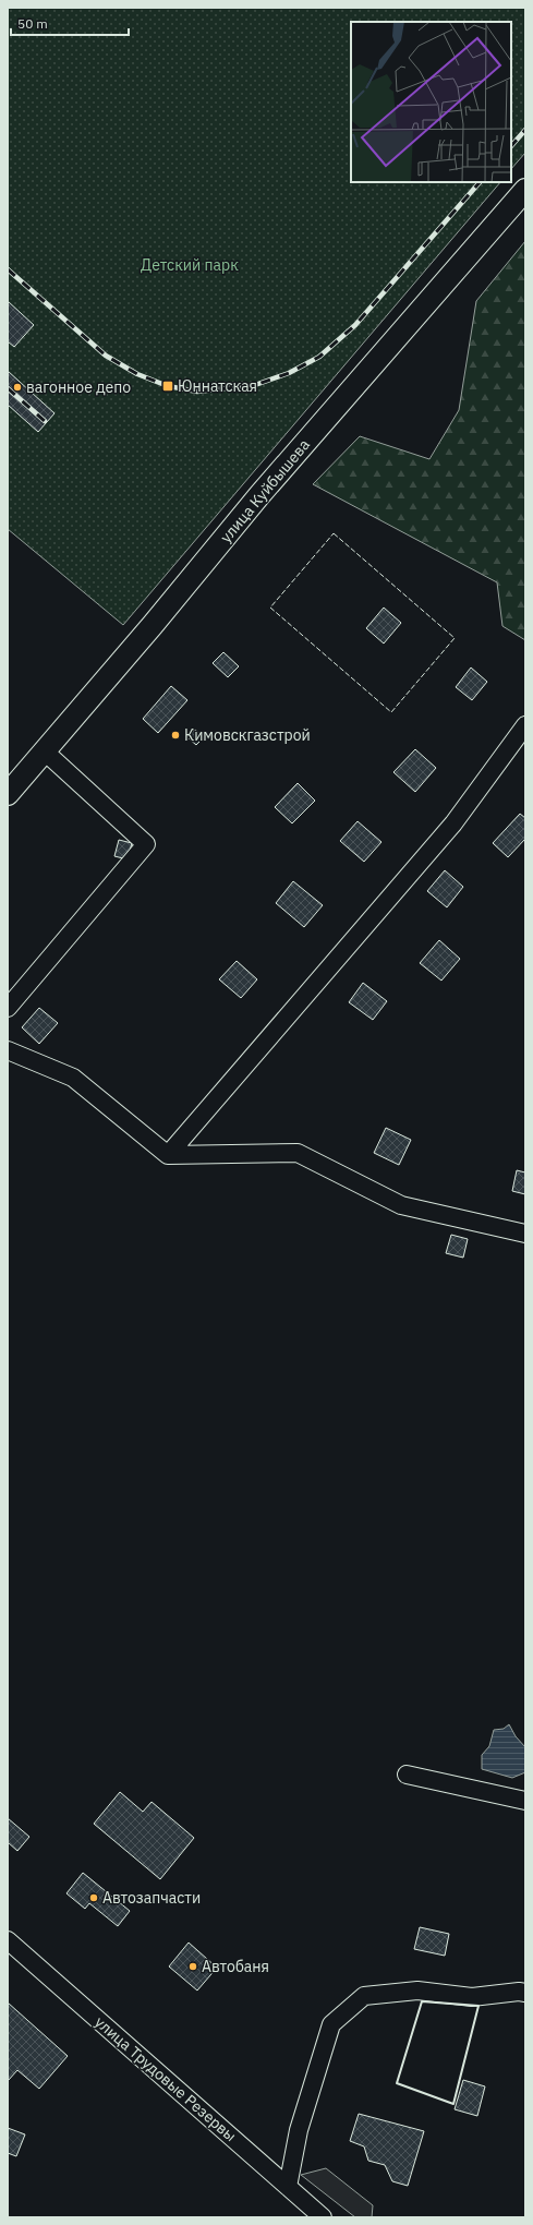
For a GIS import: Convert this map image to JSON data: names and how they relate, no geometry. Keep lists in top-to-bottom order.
{
  "streets": {
    "main road": ["улица Куйбышева"],
    "street": ["улица Трудовые Резервы"]
  },
  "parks": ["Детский парк"],
  "places": {
    "transit": ["Юннатская"],
    "other": [
      "вагонное депо",
      "Кимовскгазстрой",
      "Автозапчасти",
      "Автобаня"
    ]
  },
  "scale_bar": "50 m"
}
